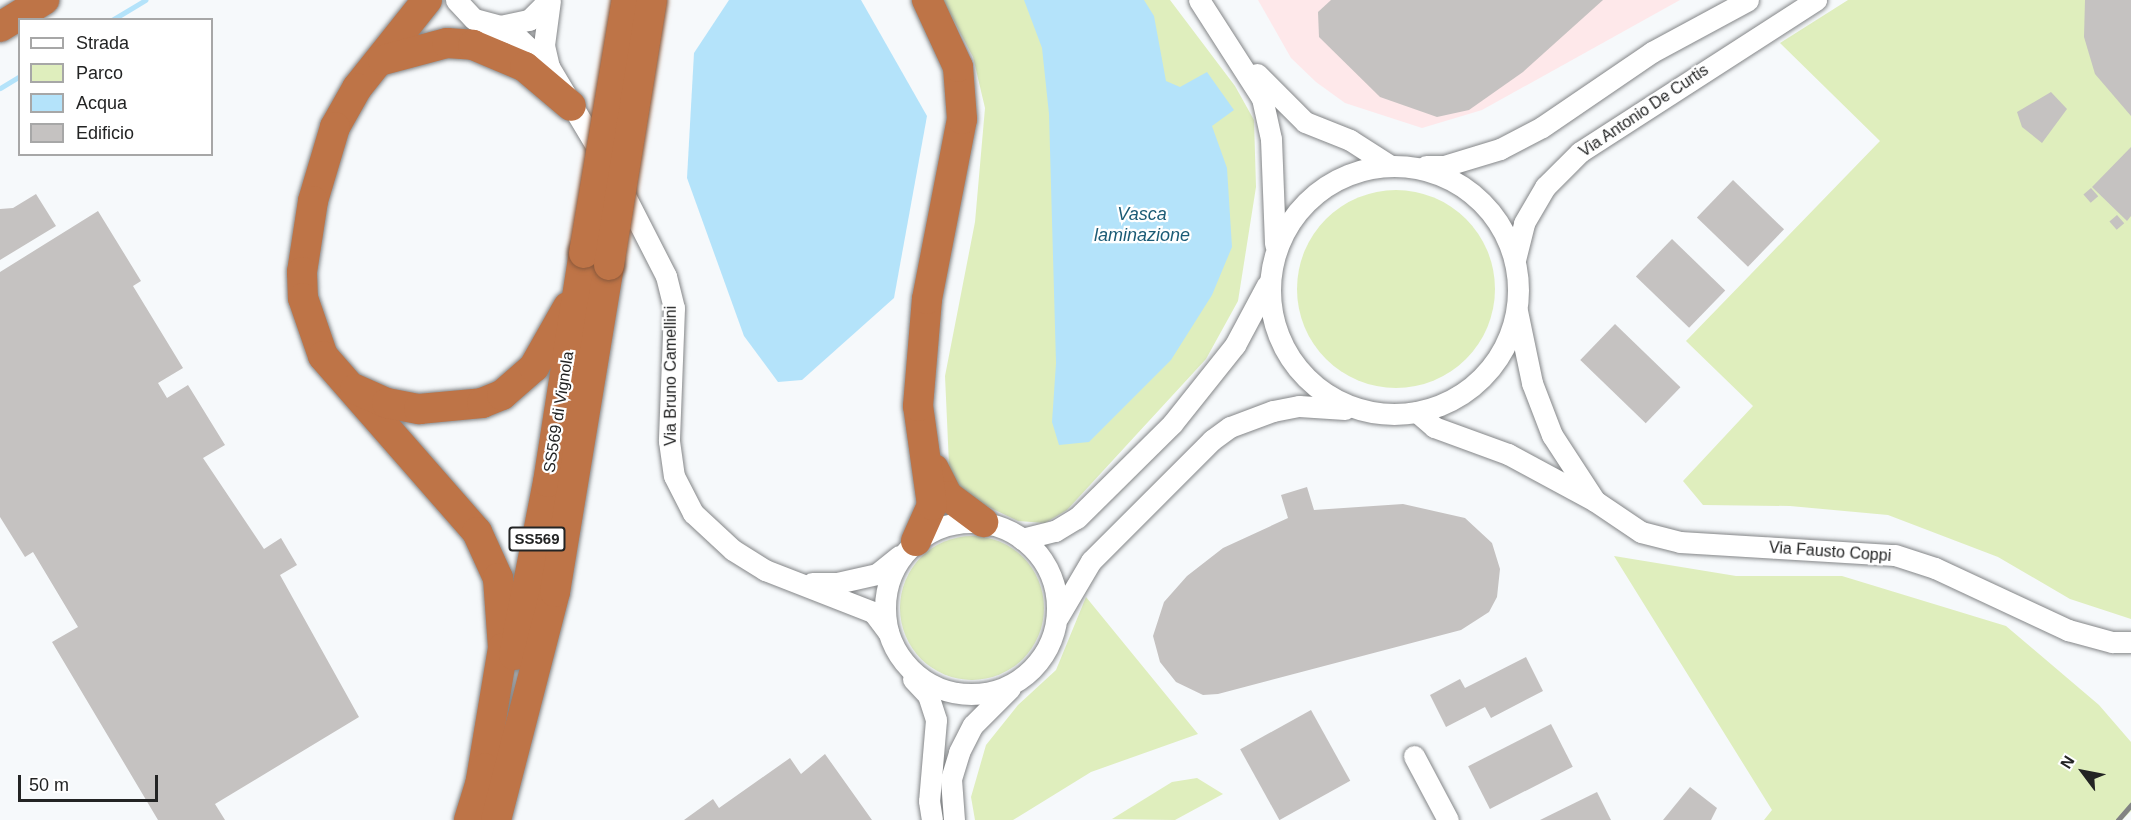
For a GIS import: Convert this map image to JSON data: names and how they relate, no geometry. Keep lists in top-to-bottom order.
{
  "streets": {
    "highway": ["SS569 di Vignola", "SS569"],
    "street": ["Via Antonio De Curtis", "Via Bruno Camellini", "Via Fausto Coppi"]
  },
  "water": ["Vasca laminazione"],
  "legend": [
    "Strada",
    "Parco",
    "Acqua",
    "Edificio"
  ],
  "scale_bar": "50 m",
  "north": "top left"
}
